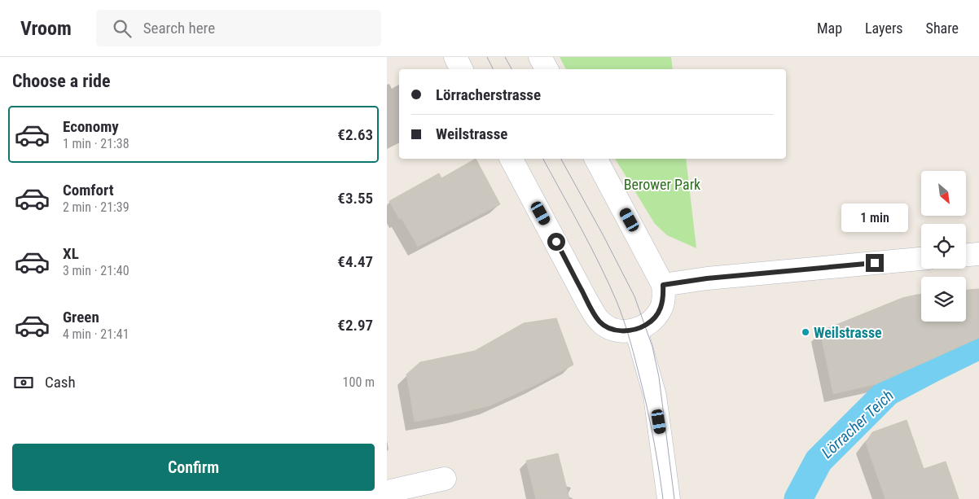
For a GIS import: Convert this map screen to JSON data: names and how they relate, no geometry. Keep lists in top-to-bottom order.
{
  "water": ["Lörracher Teich"],
  "parks": ["Berower Park"],
  "places": ["Weilstrasse"],
  "north": "bottom right",
  "page": {
    "header": "Vroom",
    "search": "Search here",
    "nav": ["Map", "Layers", "Share"],
    "heading": "Choose a ride",
    "banner": ["Lörracherstrasse", "Weilstrasse"],
    "list": [
      {
        "name": "Economy",
        "note": "1 min · 21:38",
        "value": "€2.63"
      },
      {
        "name": "Comfort",
        "note": "2 min · 21:39",
        "value": "€3.55"
      },
      {
        "name": "XL",
        "note": "3 min · 21:40",
        "value": "€4.47"
      },
      {
        "name": "Green",
        "note": "4 min · 21:41",
        "value": "€2.97"
      }
    ],
    "bubble": "1 min",
    "pay": ["Cash", "100 m"],
    "buttons": "Confirm"
  }
}
